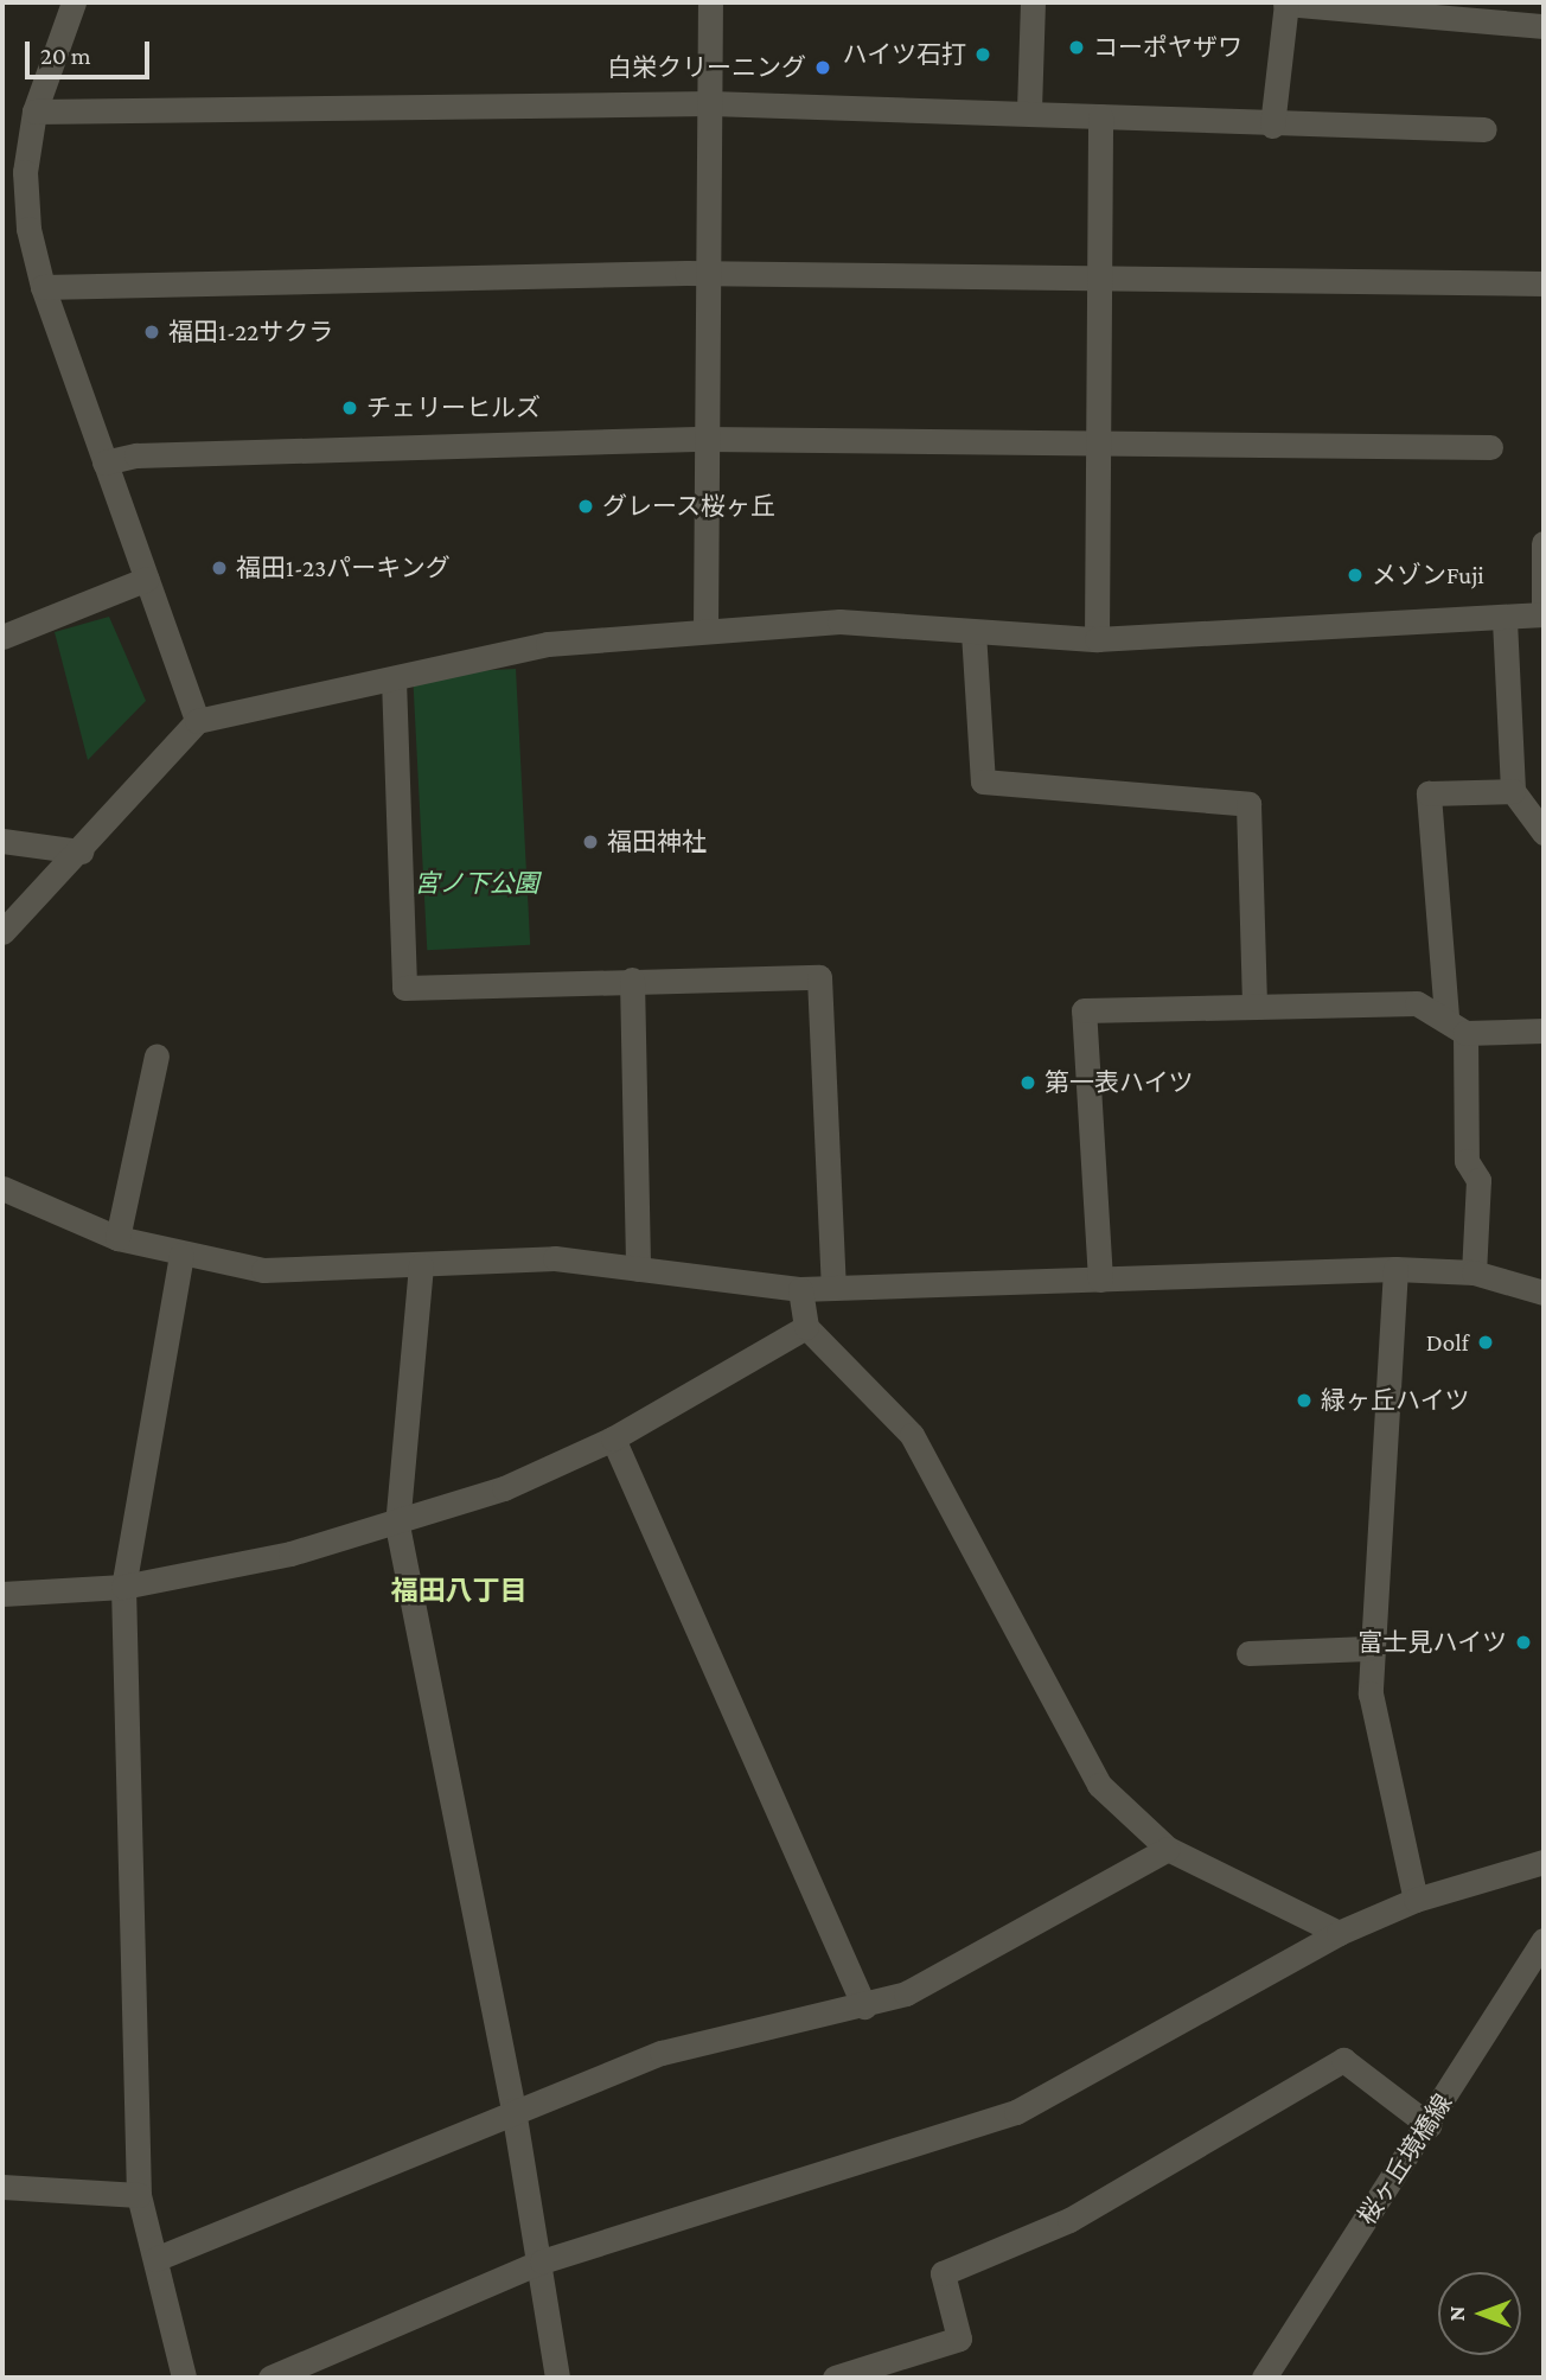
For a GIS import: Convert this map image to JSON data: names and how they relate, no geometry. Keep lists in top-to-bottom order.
{
  "streets": {
    "street": ["桜ヶ丘境橋線"]
  },
  "districts": ["福田八丁目"],
  "parks": ["宮ノ下公園"],
  "places": [
    "コーポヤザワ",
    "ハイツ石打",
    "白栄クリーニング",
    "福田1-22サクラ",
    "チェリーヒルズ",
    "グレース桜ヶ丘",
    "福田1-23パーキング",
    "メゾンFuji",
    "福田神社",
    "第一表ハイツ",
    "Dolf",
    "緑ヶ丘ハイツ",
    "富士見ハイツ"
  ],
  "scale_bar": "20 m",
  "north": "left"
}
